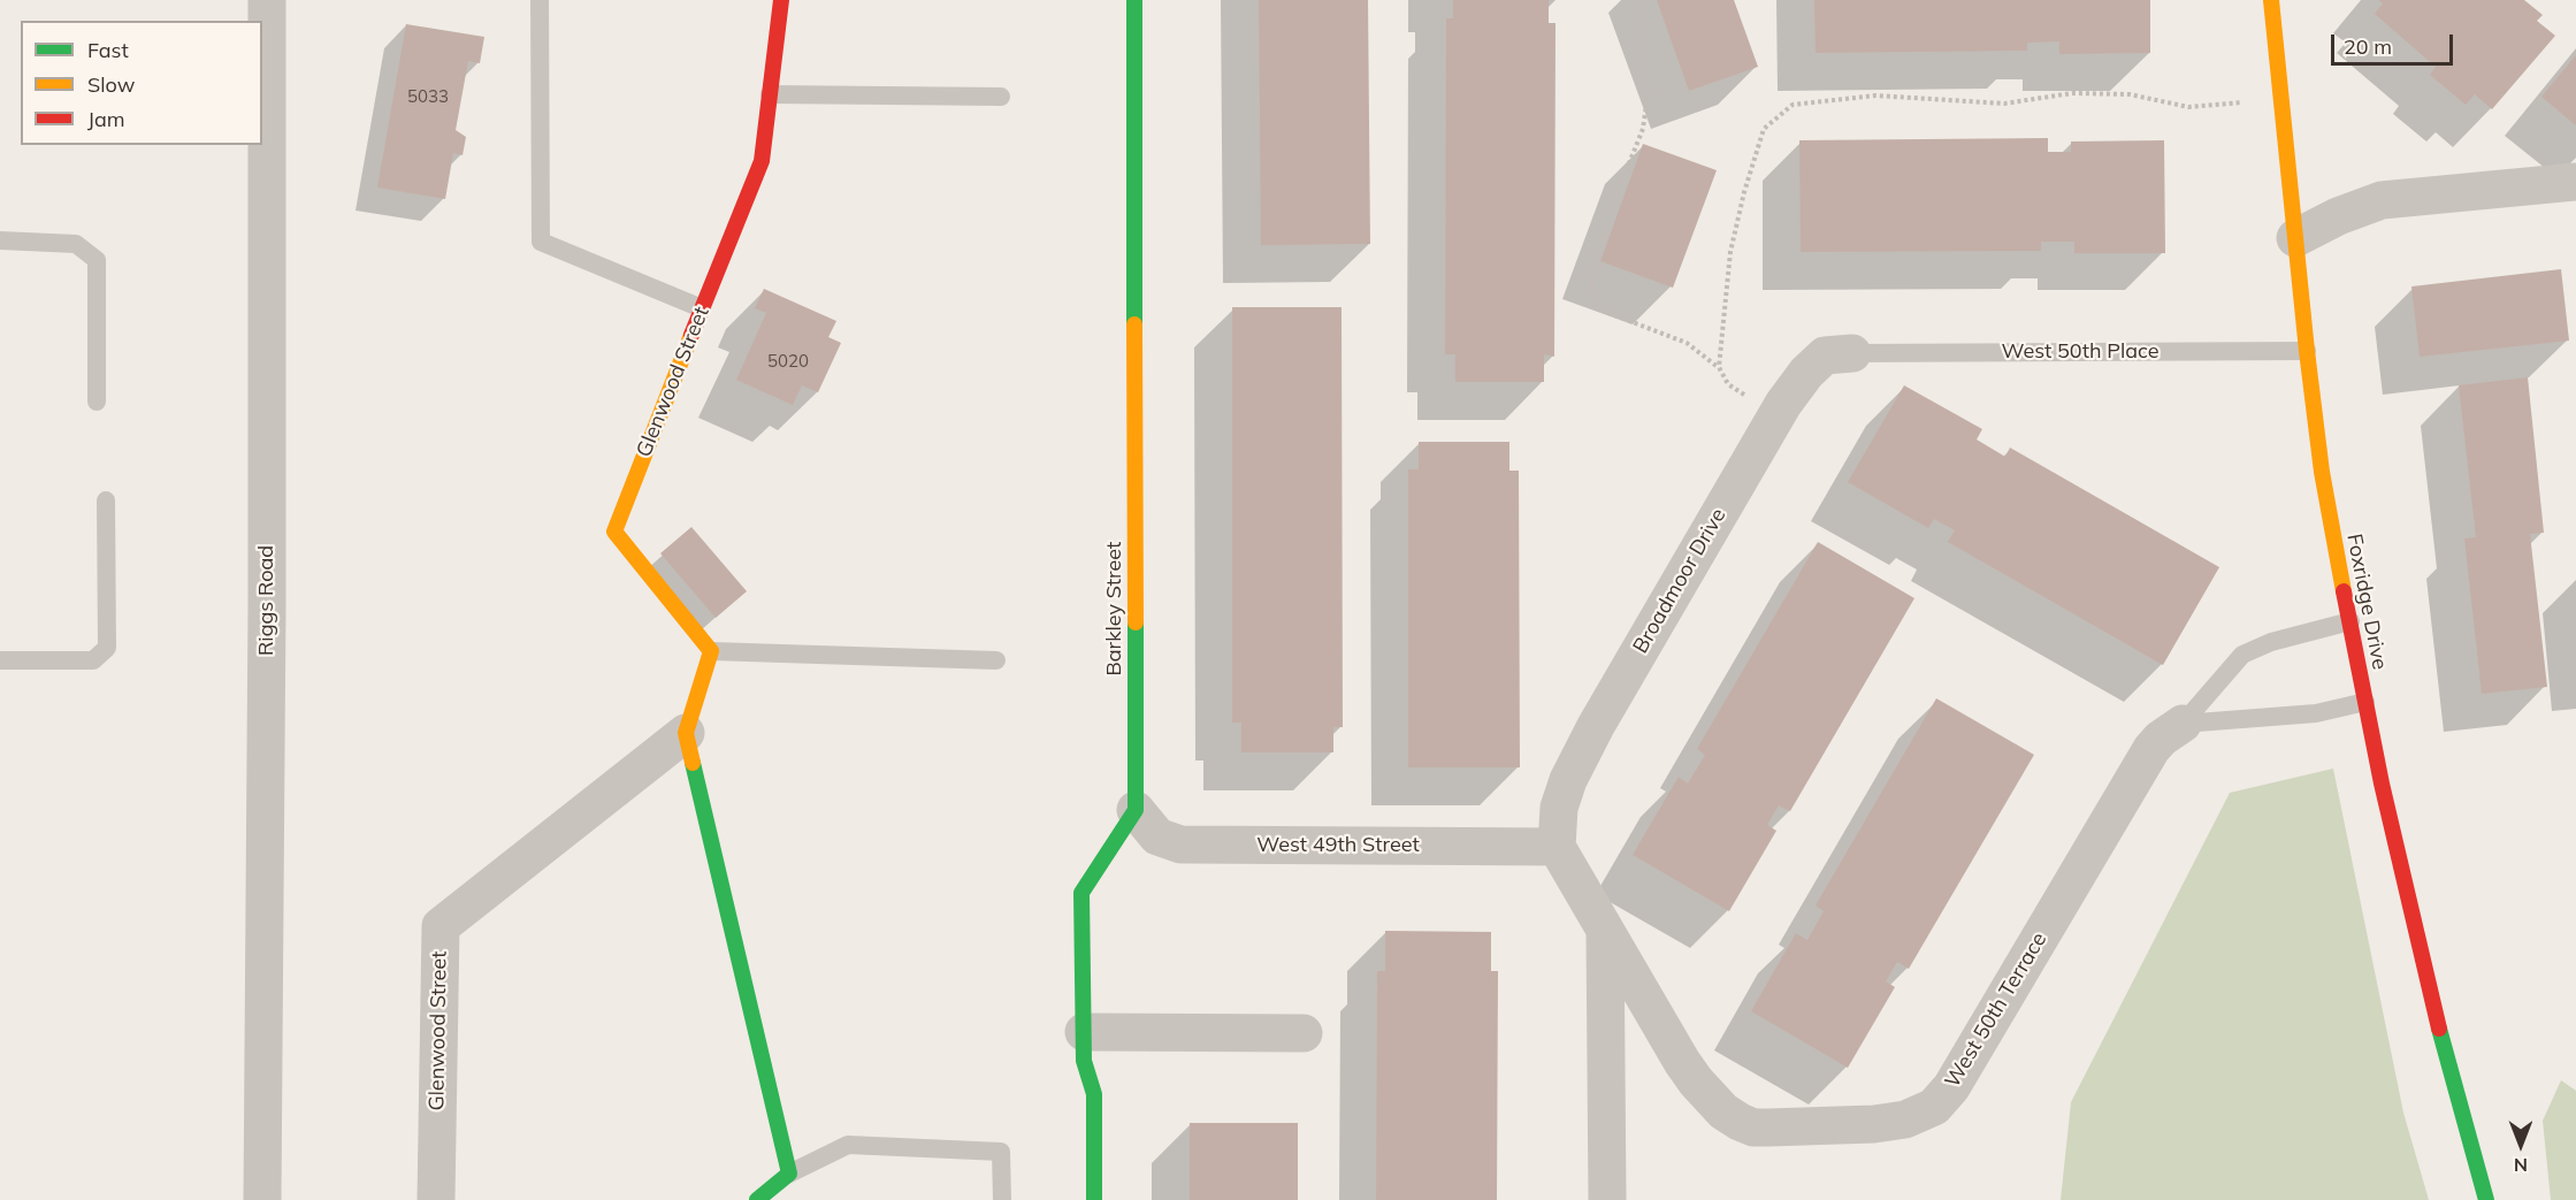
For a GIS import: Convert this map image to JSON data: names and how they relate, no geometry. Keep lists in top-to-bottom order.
{
  "streets": {
    "street": [
      "Glenwood Street",
      "Broadmoor Drive",
      "Riggs Road",
      "Foxridge Drive",
      "Barkley Street",
      "West 49th Street",
      "West 50th Terrace"
    ],
    "lane": ["West 50th Place"]
  },
  "crossings": [
    ["West 50th Place", "Broadmoor Drive"],
    ["West 50th Place", "Foxridge Drive"],
    ["Broadmoor Drive", "West 49th Street"],
    ["Broadmoor Drive", "West 50th Terrace"],
    ["Barkley Street", "West 49th Street"],
    ["West 49th Street", "West 50th Terrace"]
  ],
  "house_numbers": ["5033", "5020"],
  "legend": ["Fast", "Slow", "Jam"],
  "scale_bar": "20 m",
  "north": "bottom"
}
